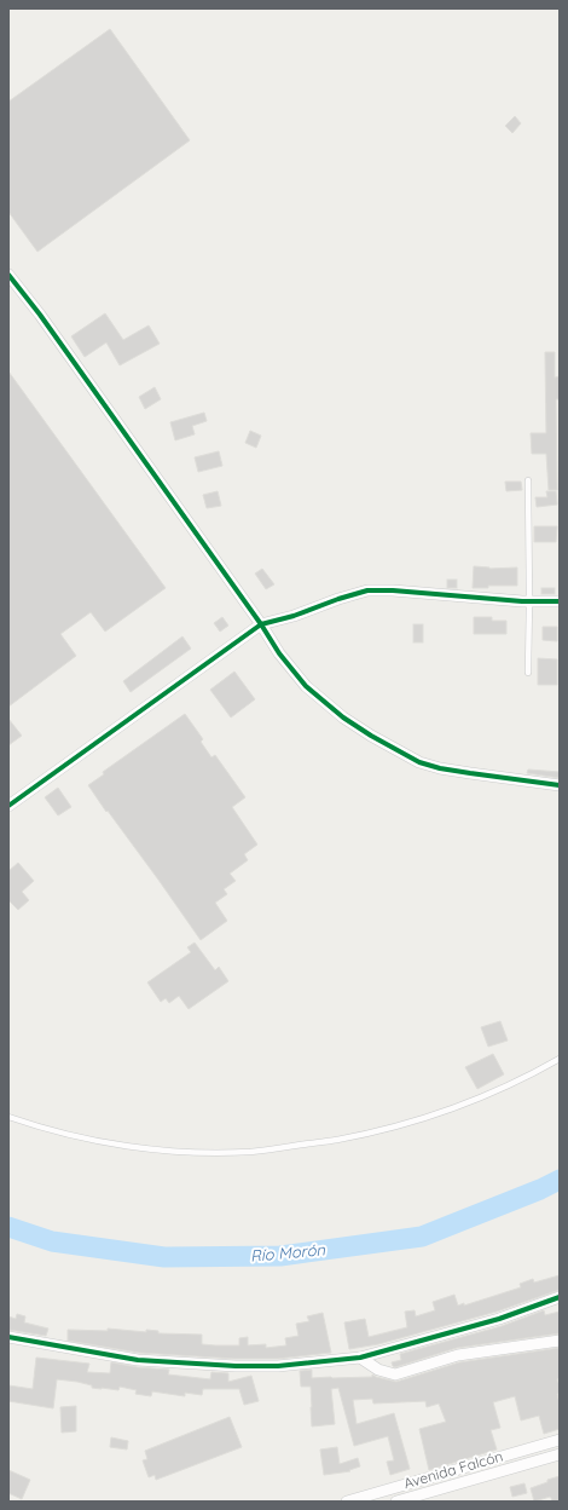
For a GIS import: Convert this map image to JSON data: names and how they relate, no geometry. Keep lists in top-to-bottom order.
{
  "streets": {
    "street": ["Avenida Falcón"]
  },
  "water": ["Río Morón"]
}
